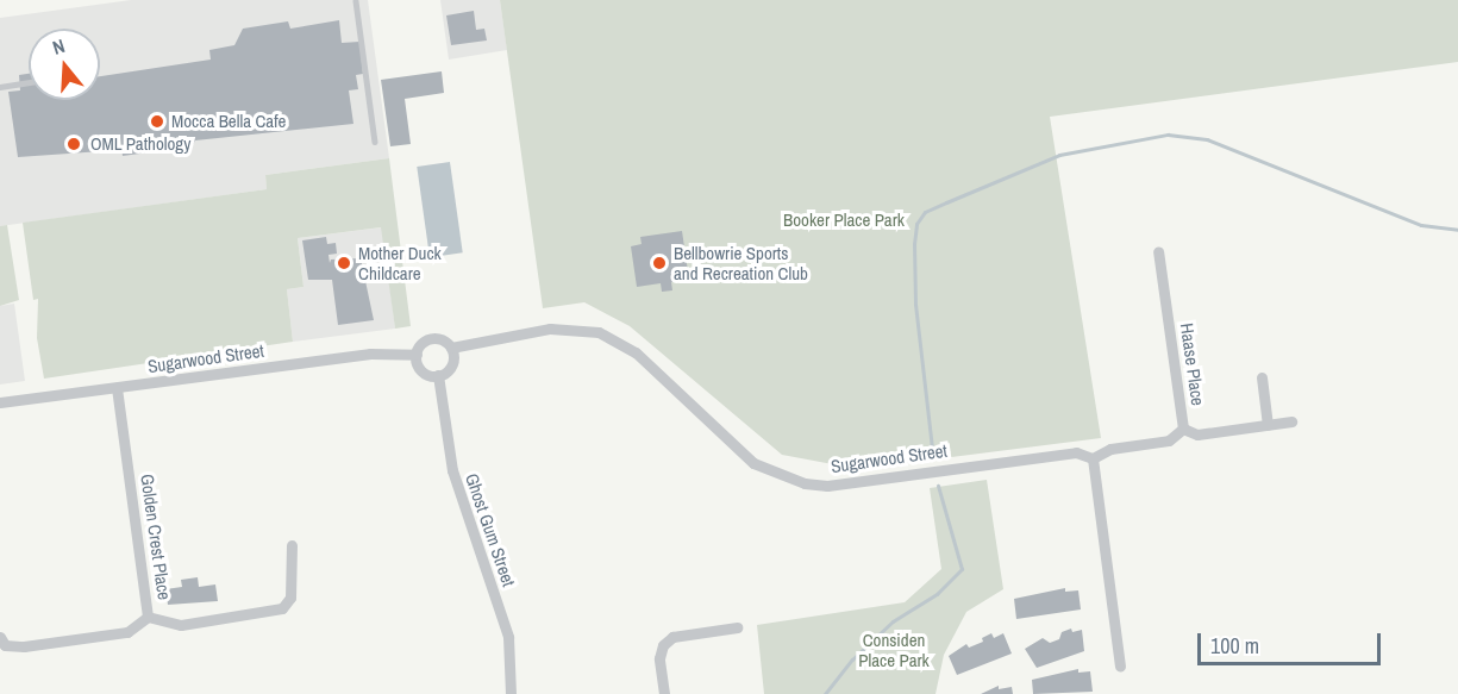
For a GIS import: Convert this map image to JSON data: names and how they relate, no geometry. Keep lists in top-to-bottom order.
{
  "streets": {
    "street": [
      "Sugarwood Street",
      "Haase Place",
      "Ghost Gum Street",
      "Golden Crest Place"
    ]
  },
  "crossings": [
    ["Sugarwood Street", "Haase Place"],
    ["Sugarwood Street", "Ghost Gum Street"],
    ["Sugarwood Street", "Golden Crest Place"]
  ],
  "parks": ["Booker Place Park", "Considen Place Park"],
  "places": [
    "Mocca Bella Cafe",
    "OML Pathology",
    "Mother Duck Childcare",
    "Bellbowrie Sports and Recreation Club"
  ],
  "scale_bar": "100 m",
  "north": "top"
}
